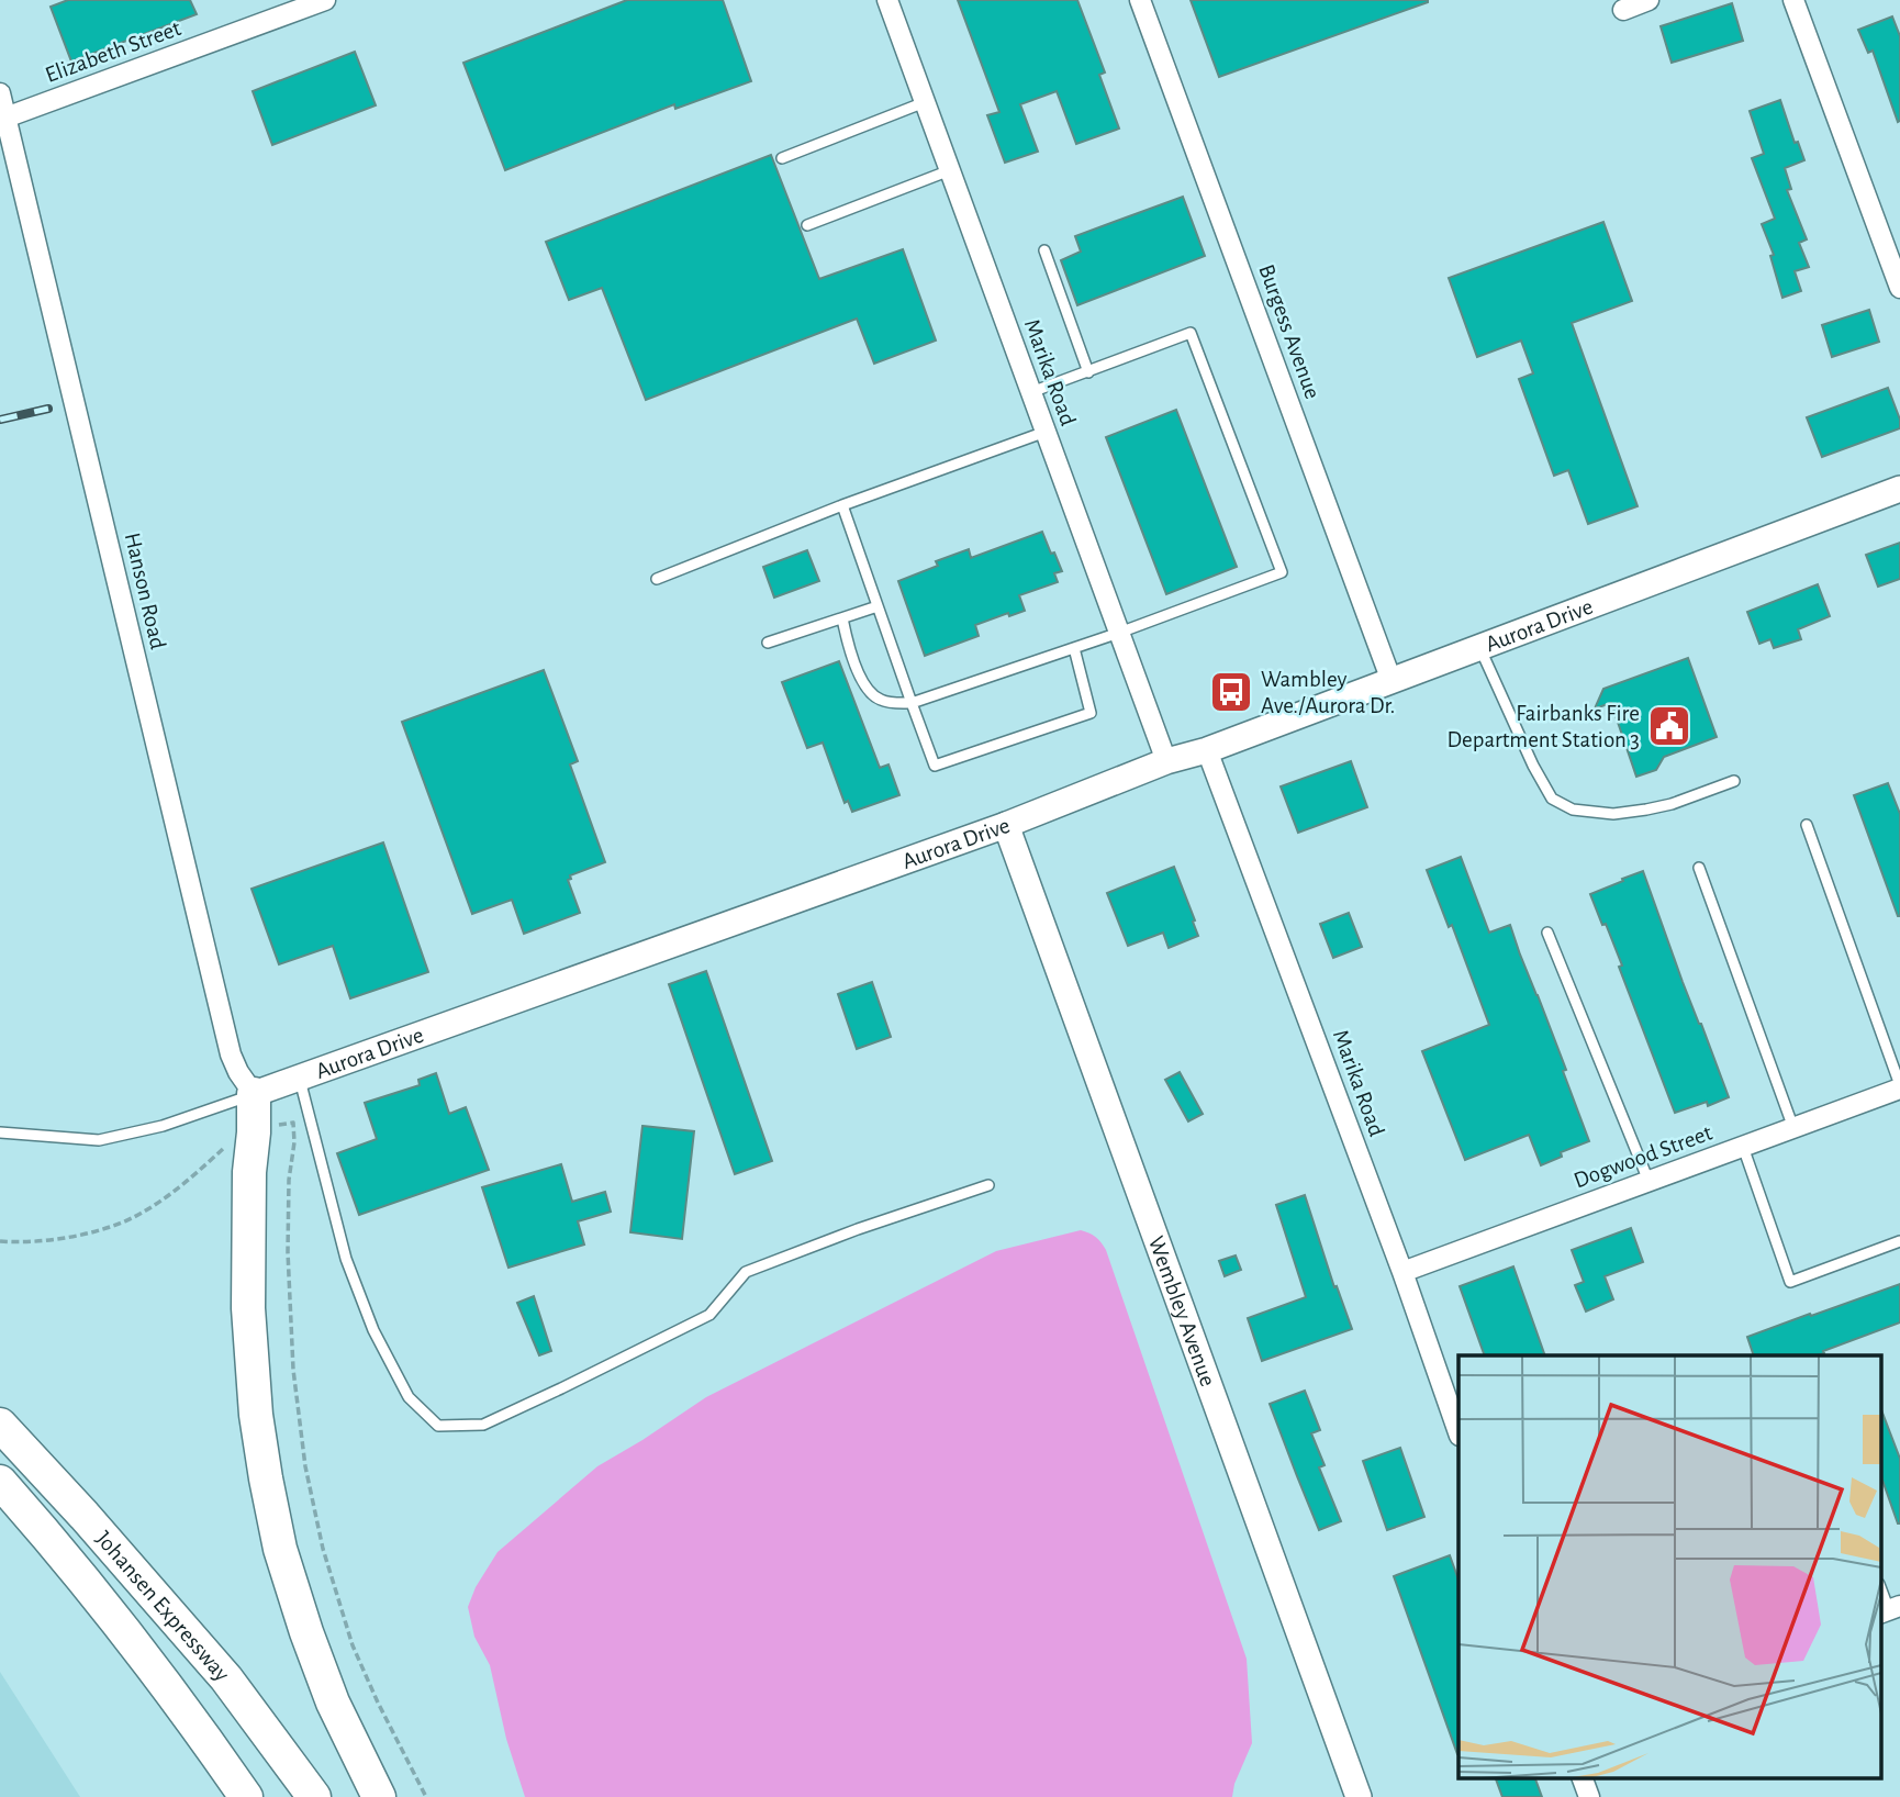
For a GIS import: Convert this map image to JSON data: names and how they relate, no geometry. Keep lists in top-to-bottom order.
{
  "streets": {
    "highway": ["Johansen Expressway"],
    "street": [
      "Elizabeth Street",
      "Burgess Avenue",
      "Marika Road",
      "Hanson Road",
      "Aurora Drive",
      "Dogwood Street",
      "Wembley Avenue"
    ]
  },
  "crossings": [
    ["Elizabeth Street", "Hanson Road"],
    ["Burgess Avenue", "Aurora Drive"],
    ["Marika Road", "Aurora Drive"],
    ["Marika Road", "Dogwood Street"],
    ["Hanson Road", "Aurora Drive"],
    ["Aurora Drive", "Wembley Avenue"]
  ],
  "places": {
    "bus stop": ["Wambley Ave./Aurora Dr."],
    "public building": ["Fairbanks Fire Department Station 3"]
  }
}
